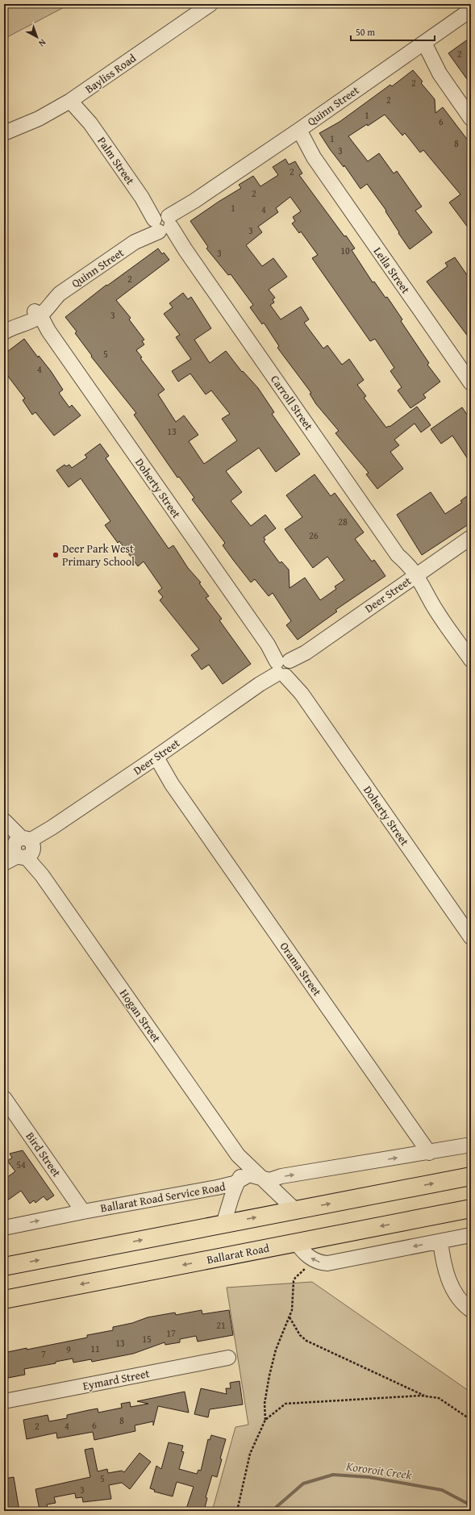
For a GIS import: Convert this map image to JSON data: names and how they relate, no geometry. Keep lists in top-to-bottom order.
{
  "streets": {
    "highway": ["Ballarat Road"],
    "street": [
      "Bayliss Road",
      "Quinn Street",
      "Palm Street",
      "Leila Street",
      "Carroll Street",
      "Doherty Street",
      "Deer Street",
      "Orama Street",
      "Hogan Street",
      "Bird Street",
      "Ballarat Road Service Road",
      "Eymard Street"
    ]
  },
  "crossings": [
    ["Bayliss Road", "Palm Street"],
    ["Quinn Street", "Palm Street"],
    ["Quinn Street", "Leila Street"],
    ["Quinn Street", "Carroll Street"],
    ["Quinn Street", "Doherty Street"],
    ["Palm Street", "Carroll Street"],
    ["Carroll Street", "Deer Street"],
    ["Doherty Street", "Deer Street"],
    ["Deer Street", "Orama Street"],
    ["Deer Street", "Hogan Street"],
    ["Orama Street", "Ballarat Road Service Road"],
    ["Hogan Street", "Ballarat Road Service Road"],
    ["Bird Street", "Ballarat Road Service Road"]
  ],
  "water": ["Kororoit Creek"],
  "places": ["Deer Park West Primary School"],
  "house_numbers": [
    "2",
    "2",
    "2",
    "1",
    "6",
    "1",
    "8",
    "3",
    "2",
    "2",
    "1",
    "4",
    "3",
    "10",
    "3",
    "2",
    "3",
    "5",
    "4",
    "13",
    "28",
    "26",
    "54",
    "21",
    "17",
    "15",
    "13",
    "11",
    "9",
    "7",
    "8",
    "6",
    "2",
    "4",
    "5",
    "3"
  ],
  "scale_bar": "50 m",
  "north": "bottom right"
}
